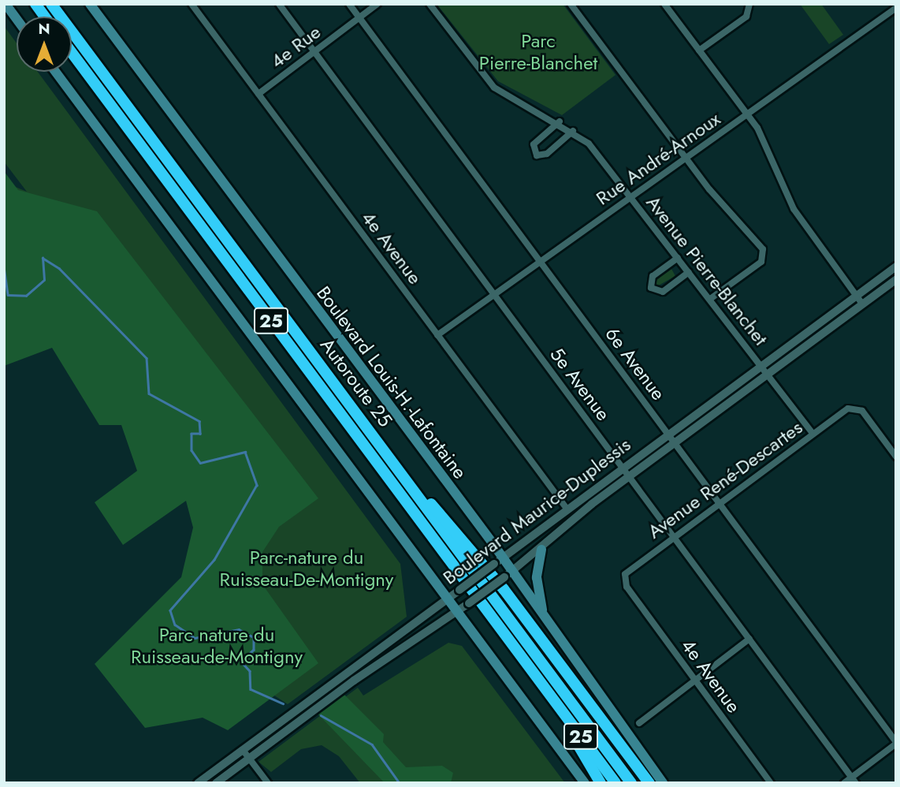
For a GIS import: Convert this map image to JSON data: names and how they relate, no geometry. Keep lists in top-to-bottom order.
{
  "streets": {
    "highway": ["25", "Autoroute 25"],
    "main road": ["Boulevard Louis-H.-Lafontaine"],
    "street": [
      "4e Rue",
      "Rue André-Arnoux",
      "4e Avenue",
      "Avenue Pierre-Blanchet",
      "6e Avenue",
      "5e Avenue",
      "Avenue René-Descartes",
      "Boulevard Maurice-Duplessis"
    ]
  },
  "crossings": [
    ["4e Rue", "4e Avenue"],
    ["4e Rue", "6e Avenue"],
    ["4e Rue", "5e Avenue"],
    ["Rue André-Arnoux", "4e Avenue"],
    ["Rue André-Arnoux", "Avenue Pierre-Blanchet"],
    ["Rue André-Arnoux", "6e Avenue"],
    ["Rue André-Arnoux", "5e Avenue"],
    ["4e Avenue", "Avenue René-Descartes"],
    ["4e Avenue", "Boulevard Maurice-Duplessis"],
    ["Avenue Pierre-Blanchet", "Avenue René-Descartes"],
    ["Avenue Pierre-Blanchet", "Boulevard Maurice-Duplessis"],
    ["6e Avenue", "Avenue René-Descartes"],
    ["6e Avenue", "Boulevard Maurice-Duplessis"],
    ["Boulevard Louis-H.-Lafontaine", "Boulevard Maurice-Duplessis"],
    ["5e Avenue", "Avenue René-Descartes"],
    ["5e Avenue", "Boulevard Maurice-Duplessis"]
  ],
  "parks": ["Parc Pierre-Blanchet", "Parc-nature du Ruisseau-De-Montigny", "Parc nature du Ruisseau-de-Montigny"],
  "north": "top"
}
